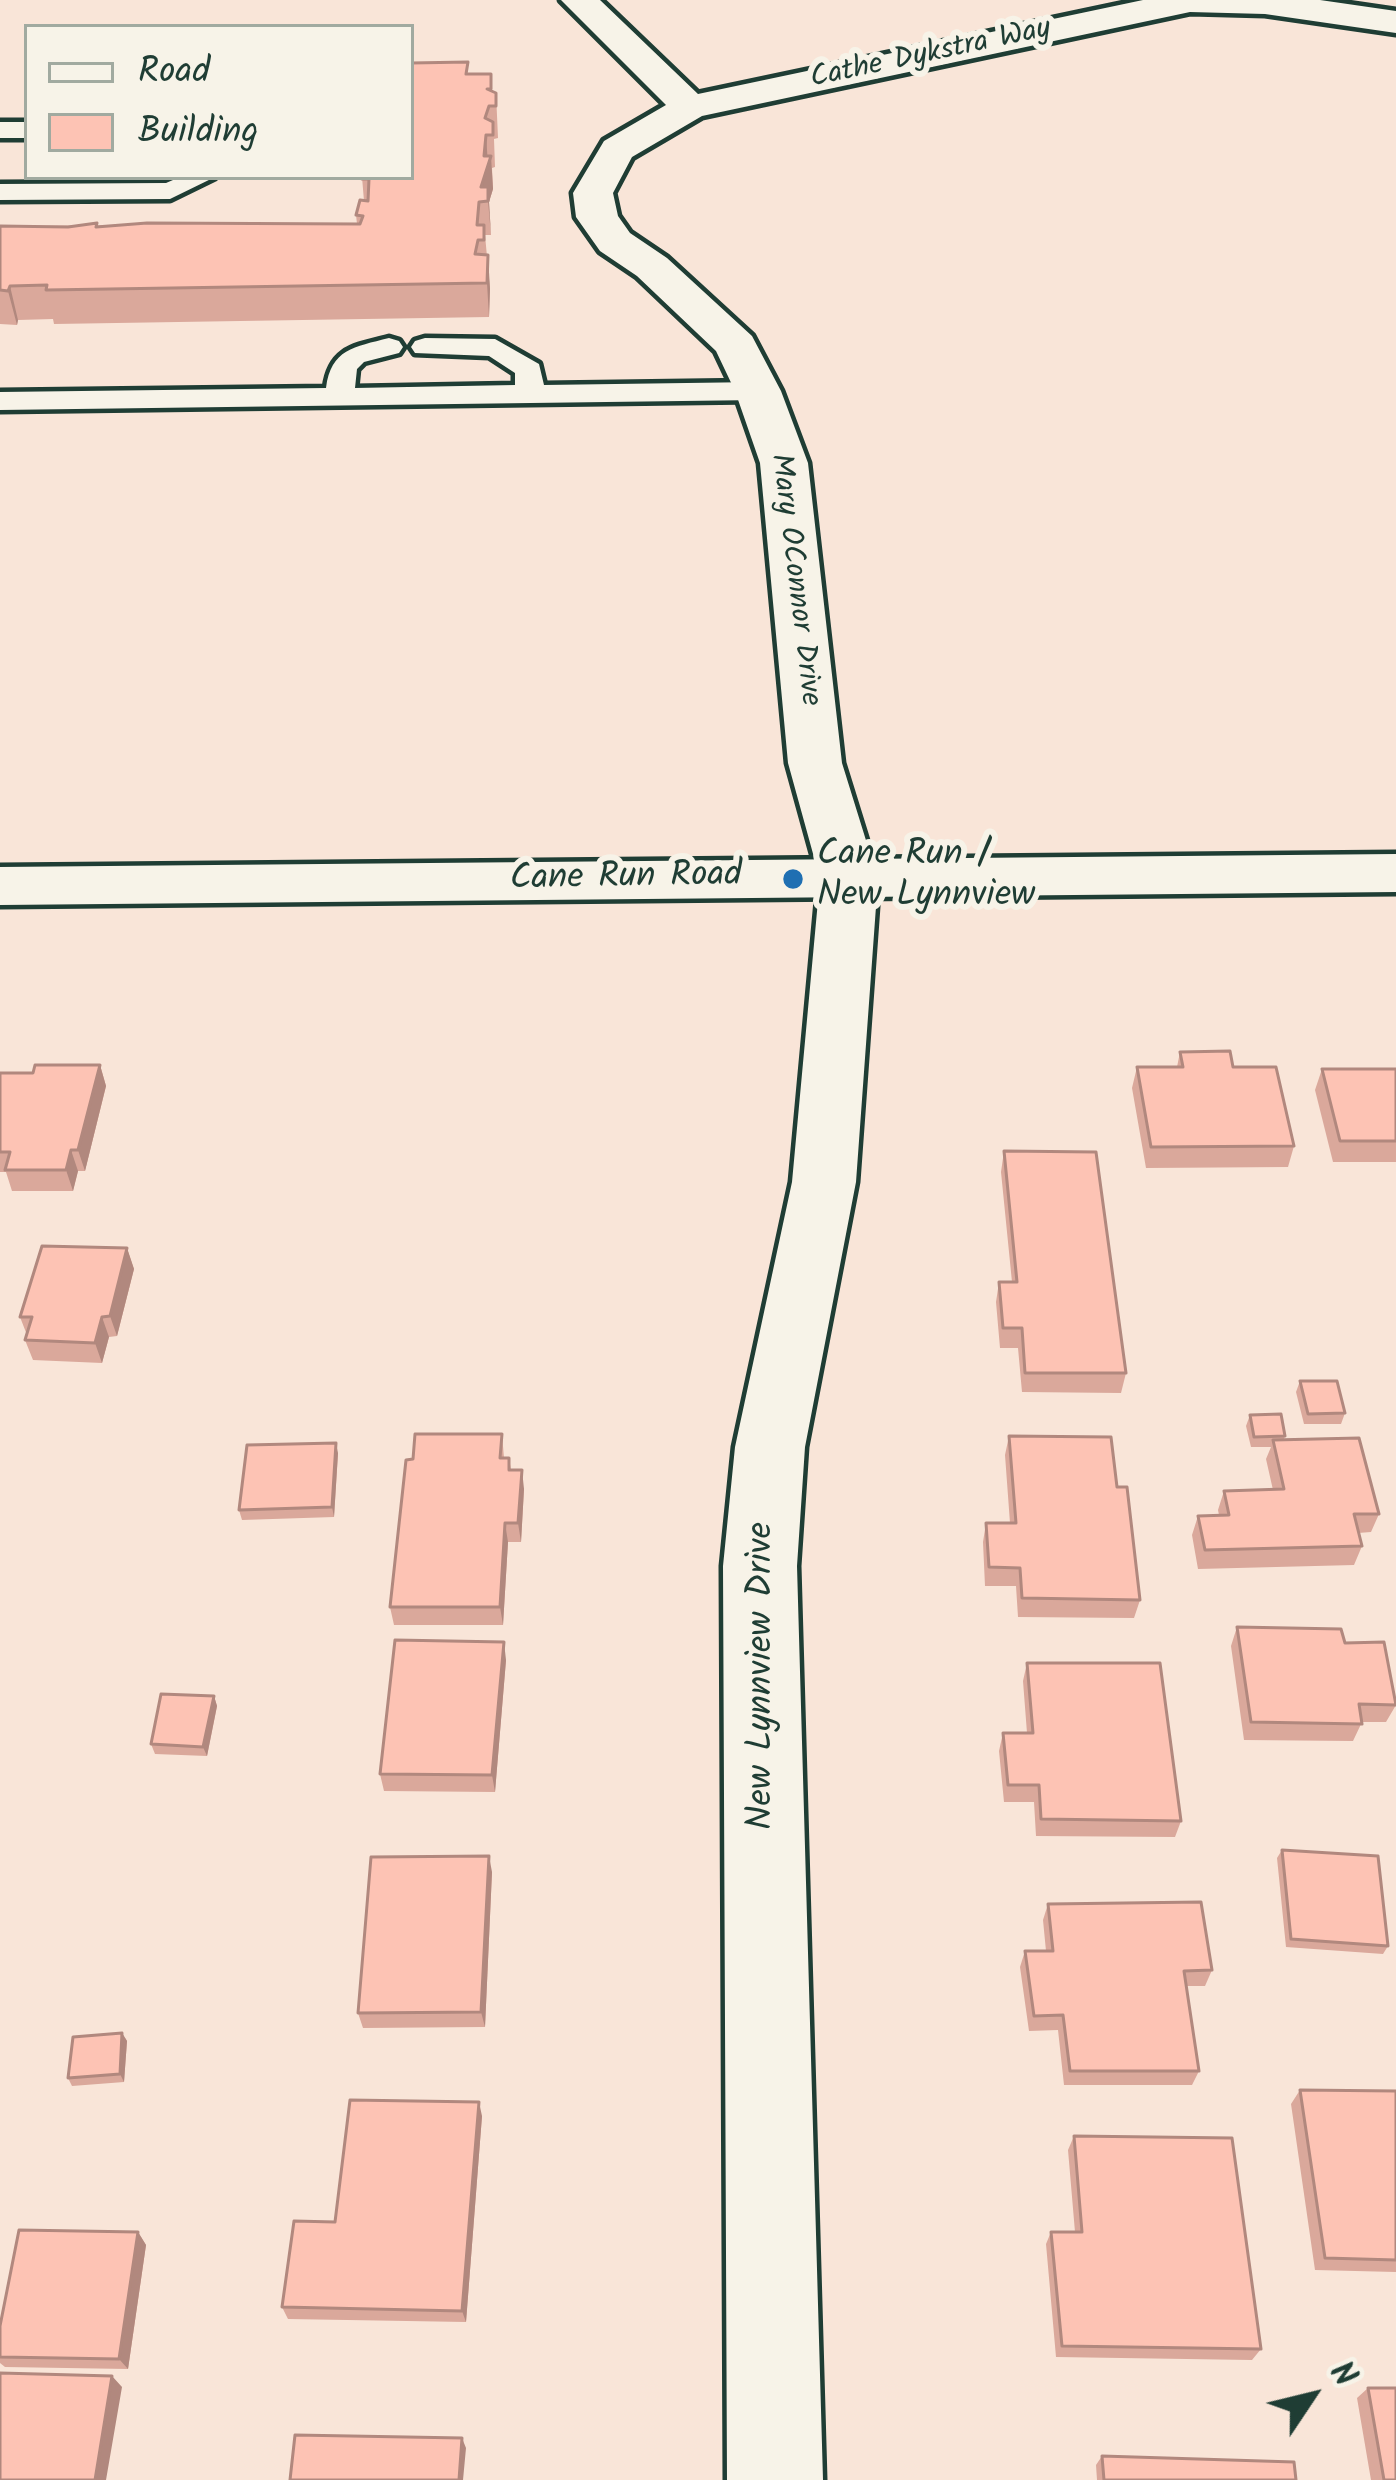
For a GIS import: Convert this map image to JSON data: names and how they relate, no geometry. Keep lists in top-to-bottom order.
{
  "streets": {
    "main road": [
      "Cathe Dykstra Way",
      "Mary OConnor Drive",
      "Cane Run Road",
      "New Lynnview Drive"
    ]
  },
  "crossings": [
    ["Cathe Dykstra Way", "Mary OConnor Drive"],
    ["Mary OConnor Drive", "Cane Run Road"],
    ["Mary OConnor Drive", "New Lynnview Drive"],
    ["Cane Run Road", "New Lynnview Drive"]
  ],
  "places": ["Cane Run / New Lynnview"],
  "legend": ["Road", "Building"],
  "north": "top right"
}
